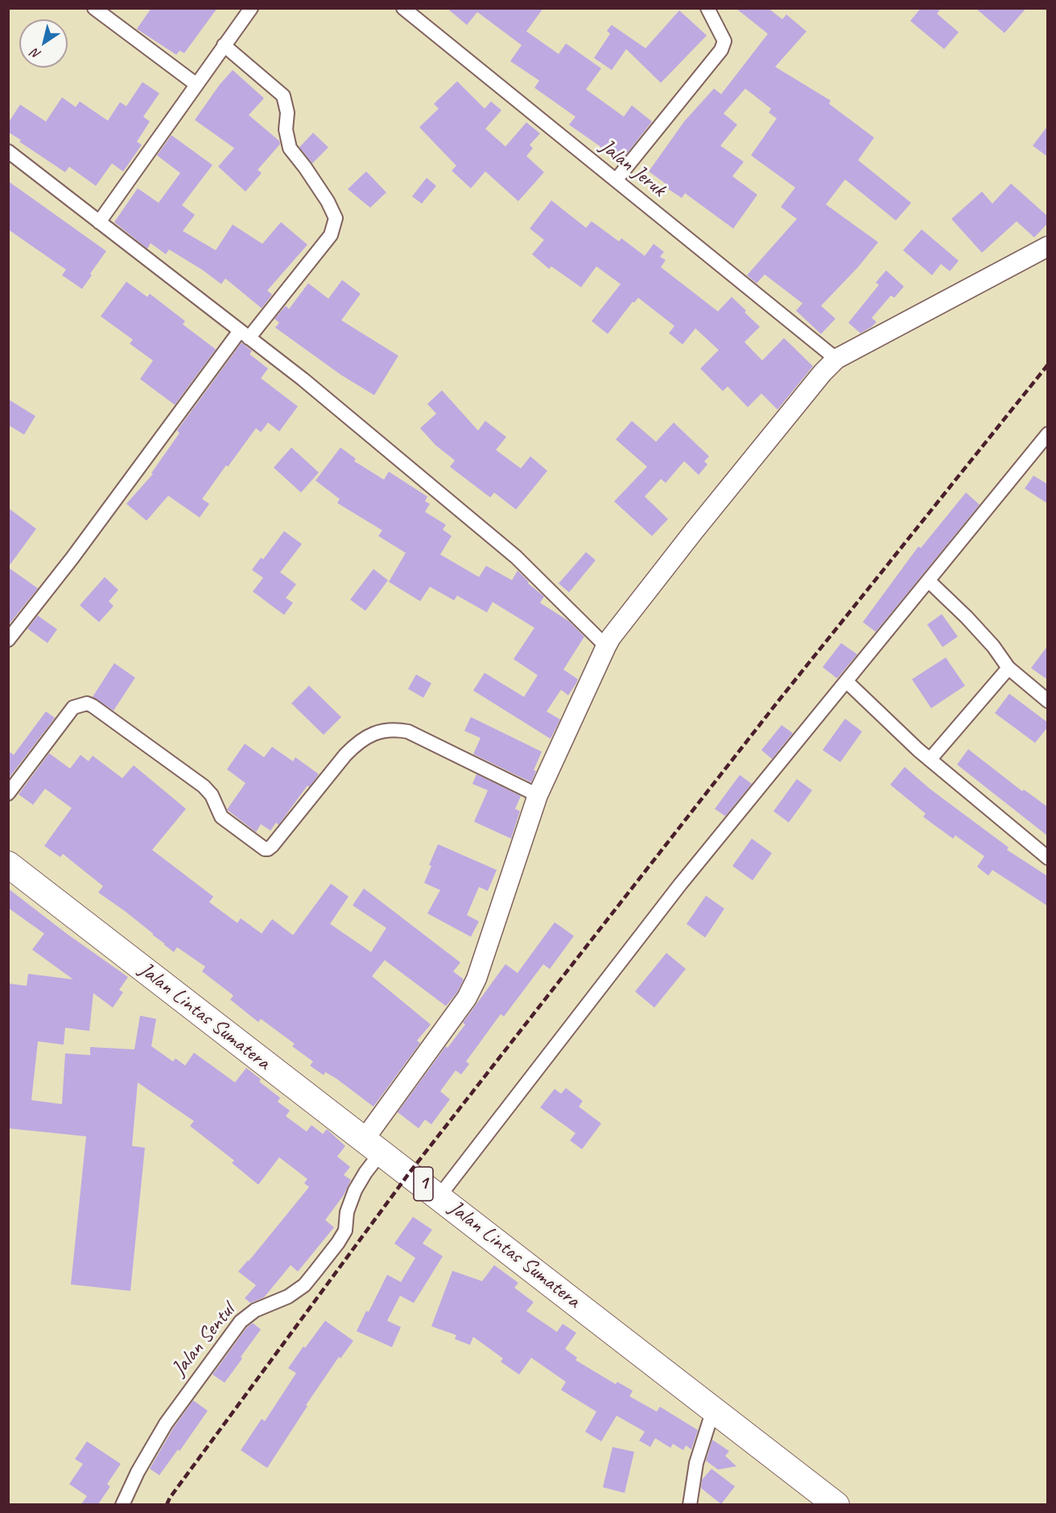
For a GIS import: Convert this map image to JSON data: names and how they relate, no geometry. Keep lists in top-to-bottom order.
{
  "streets": {
    "highway": ["Jalan Lintas Sumatera", "1"],
    "street": ["Jalan Jeruk", "Jalan Sentul"]
  },
  "crossings": [
    ["Jalan Lintas Sumatera", "Jalan Sentul"]
  ],
  "north": "bottom left"
}
